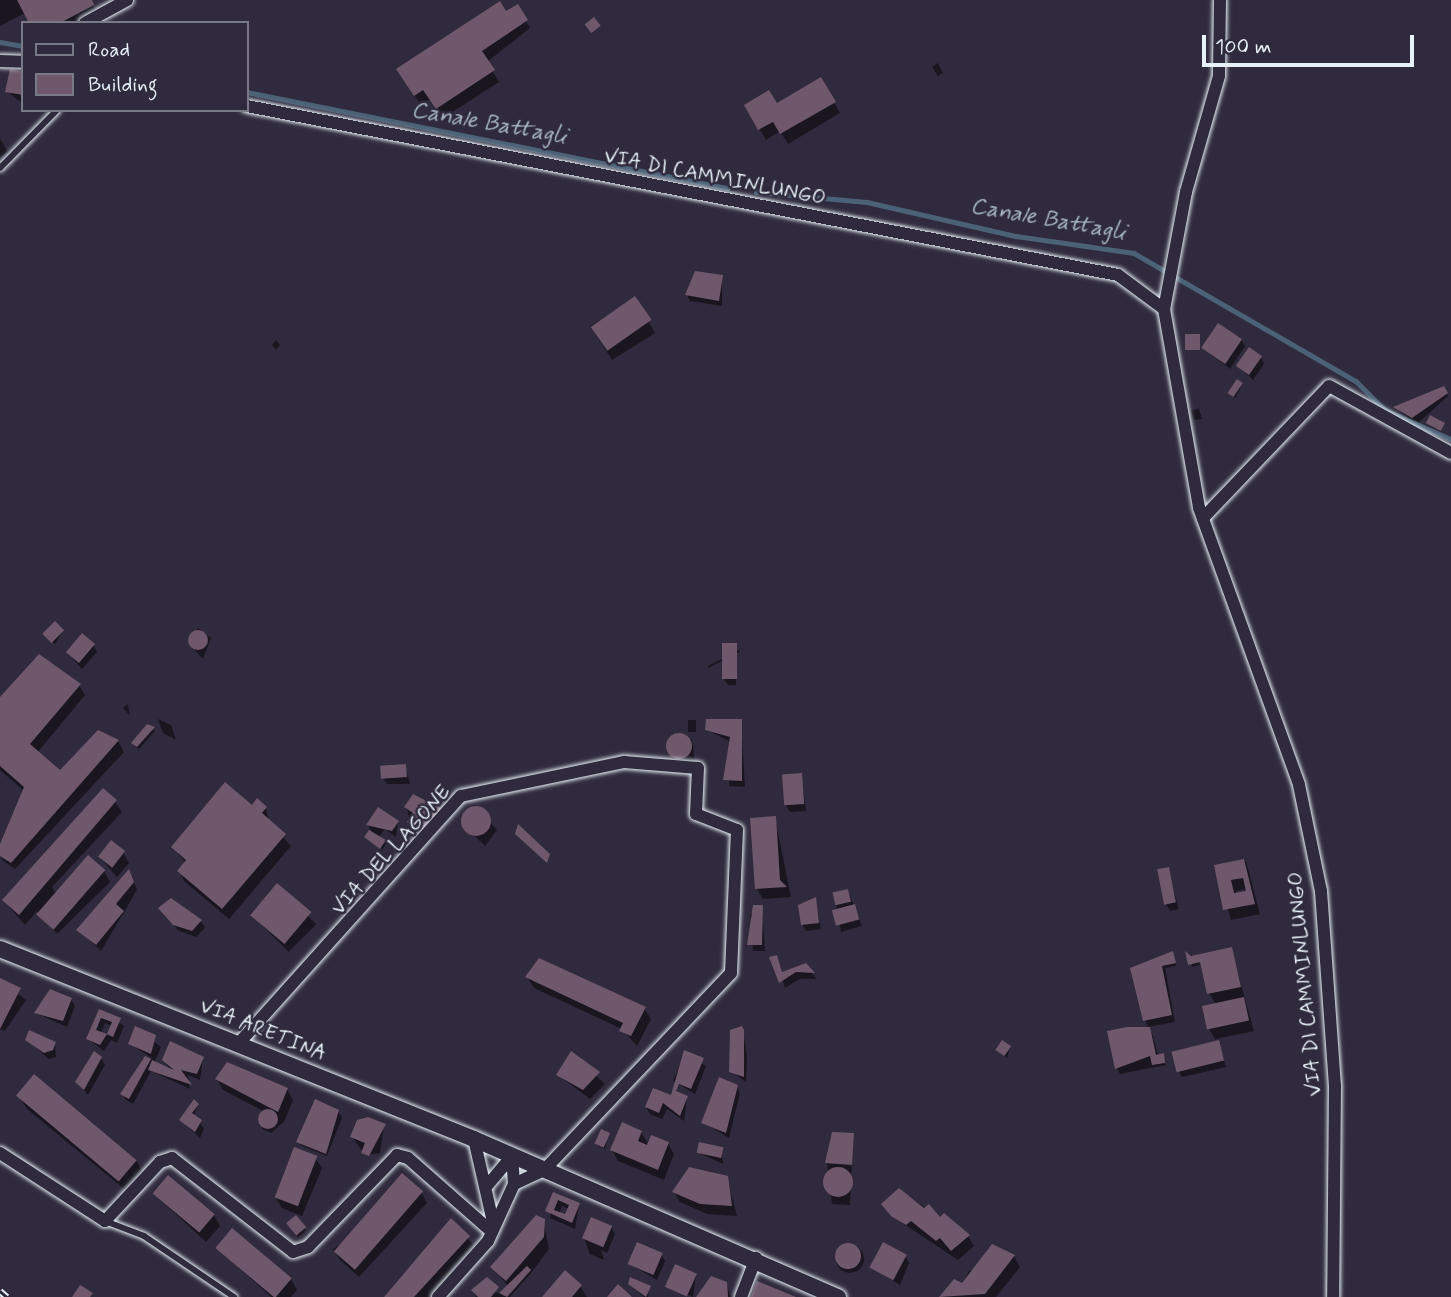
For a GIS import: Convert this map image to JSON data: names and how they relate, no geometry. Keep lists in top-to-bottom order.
{
  "streets": {
    "street": ["VIA DI CAMMINLUNGO", "VIA DEL LAGONE", "VIA ARETINA"]
  },
  "crossings": [
    ["VIA DEL LAGONE", "VIA ARETINA"]
  ],
  "water": ["Canale Battagli"],
  "legend": ["Road", "Building"],
  "scale_bar": "100 m"
}
